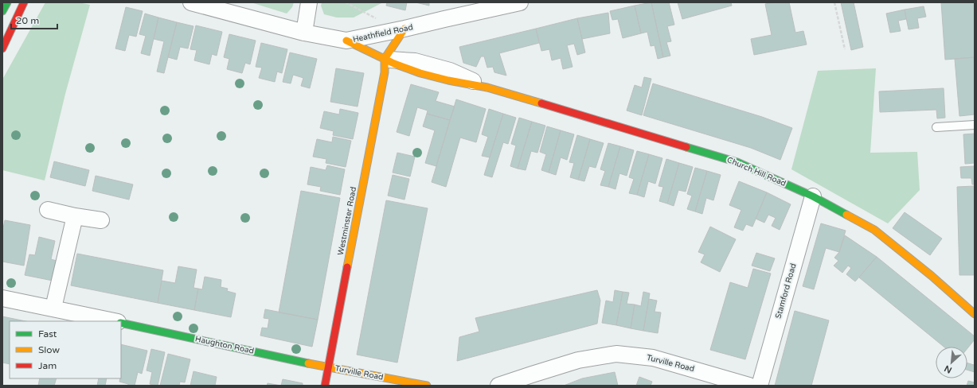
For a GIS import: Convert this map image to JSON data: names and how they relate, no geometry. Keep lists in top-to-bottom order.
{
  "streets": {
    "main road": [
      "Church Hill Road",
      "Westminster Road",
      "Haughton Road",
      "Turville Road"
    ],
    "street": ["Heathfield Road", "Stamford Road"]
  },
  "crossings": [
    ["Church Hill Road", "Westminster Road"],
    ["Church Hill Road", "Stamford Road"],
    ["Westminster Road", "Haughton Road"],
    ["Westminster Road", "Turville Road"],
    ["Haughton Road", "Turville Road"]
  ],
  "legend": ["Fast", "Slow", "Jam"],
  "scale_bar": "20 m",
  "north": "bottom left"
}
